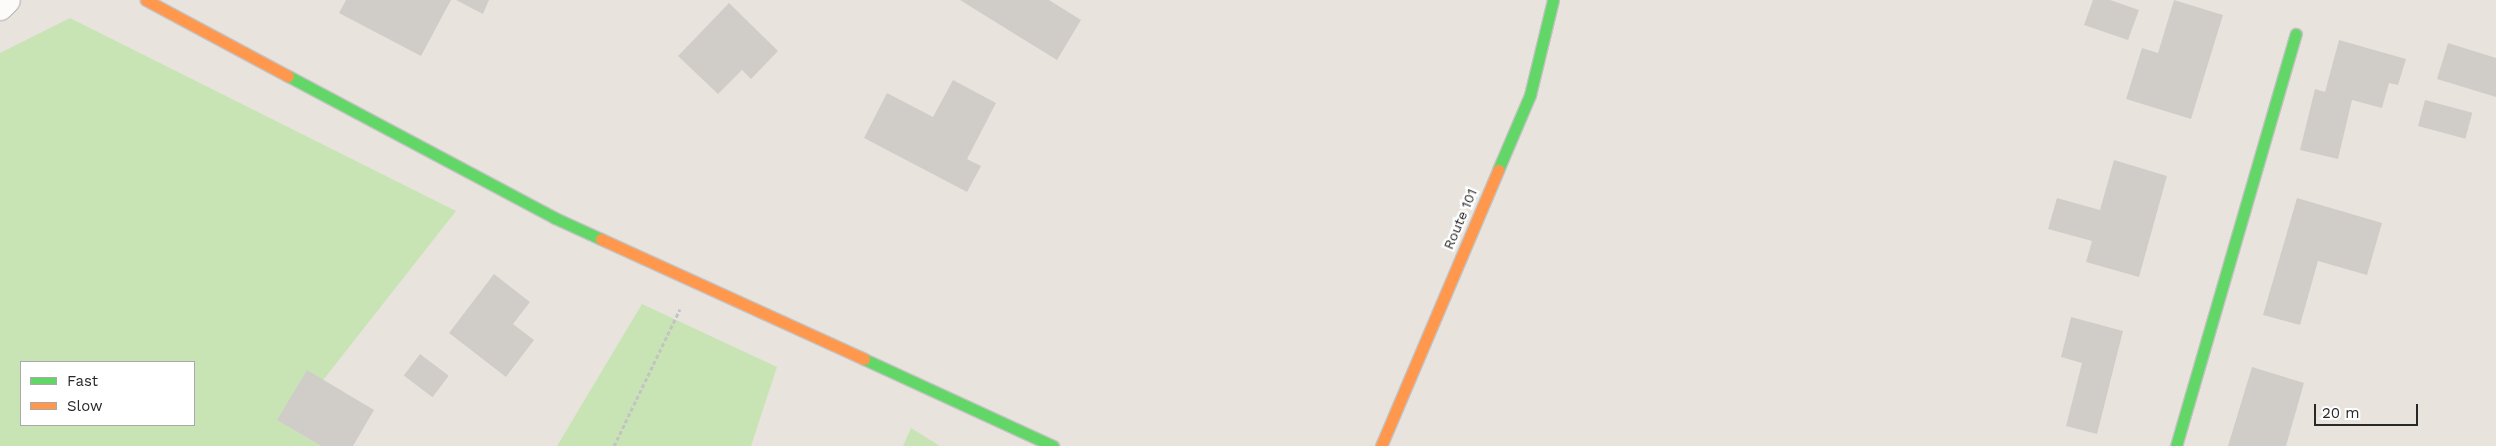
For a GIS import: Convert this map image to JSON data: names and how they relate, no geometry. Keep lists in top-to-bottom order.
{
  "streets": {
    "main road": ["Route 101"]
  },
  "legend": ["Fast", "Slow"],
  "scale_bar": "20 m"
}
